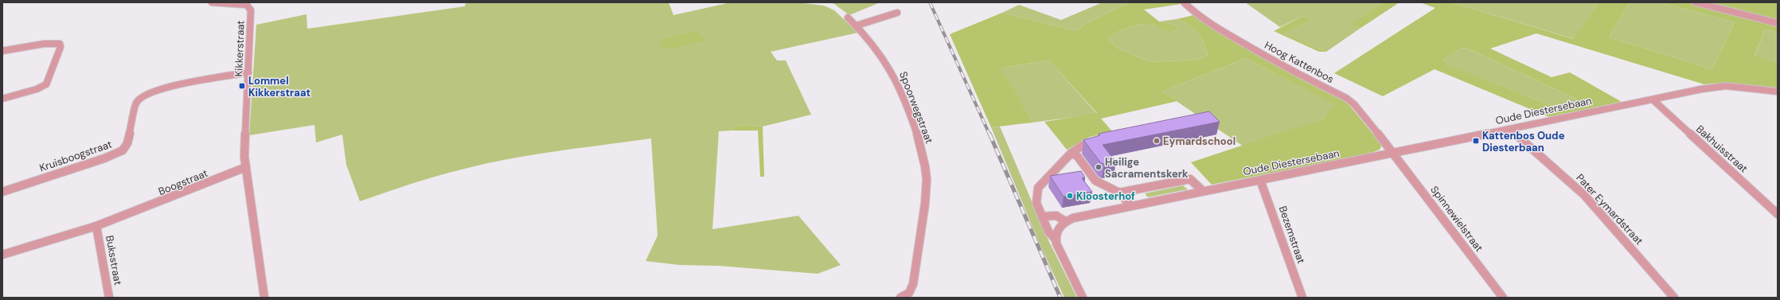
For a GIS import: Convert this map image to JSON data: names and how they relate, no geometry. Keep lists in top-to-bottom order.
{
  "streets": {
    "street": [
      "Kikkerstraat",
      "Hoog Kattenbos",
      "Spoorwegstraat",
      "Oude Diestersebaan",
      "Bakhuisstraat",
      "Kruisboogstraat",
      "Boogstraat",
      "Pater Eymardstraat",
      "Spinnewielstraat",
      "Bezemstraat",
      "Buksstraat"
    ]
  },
  "crossings": [
    ["Kikkerstraat", "Kruisboogstraat"],
    ["Kikkerstraat", "Boogstraat"],
    ["Hoog Kattenbos", "Oude Diestersebaan"],
    ["Hoog Kattenbos", "Spinnewielstraat"],
    ["Oude Diestersebaan", "Bakhuisstraat"],
    ["Oude Diestersebaan", "Pater Eymardstraat"],
    ["Oude Diestersebaan", "Spinnewielstraat"],
    ["Oude Diestersebaan", "Bezemstraat"],
    ["Boogstraat", "Buksstraat"]
  ],
  "places": {
    "transit": ["Lommel Kikkerstraat", "Kattenbos Oude Diesterbaan"],
    "other": ["Eymardschool", "Heilige Sacramentskerk", "Kloosterhof"]
  }
}
